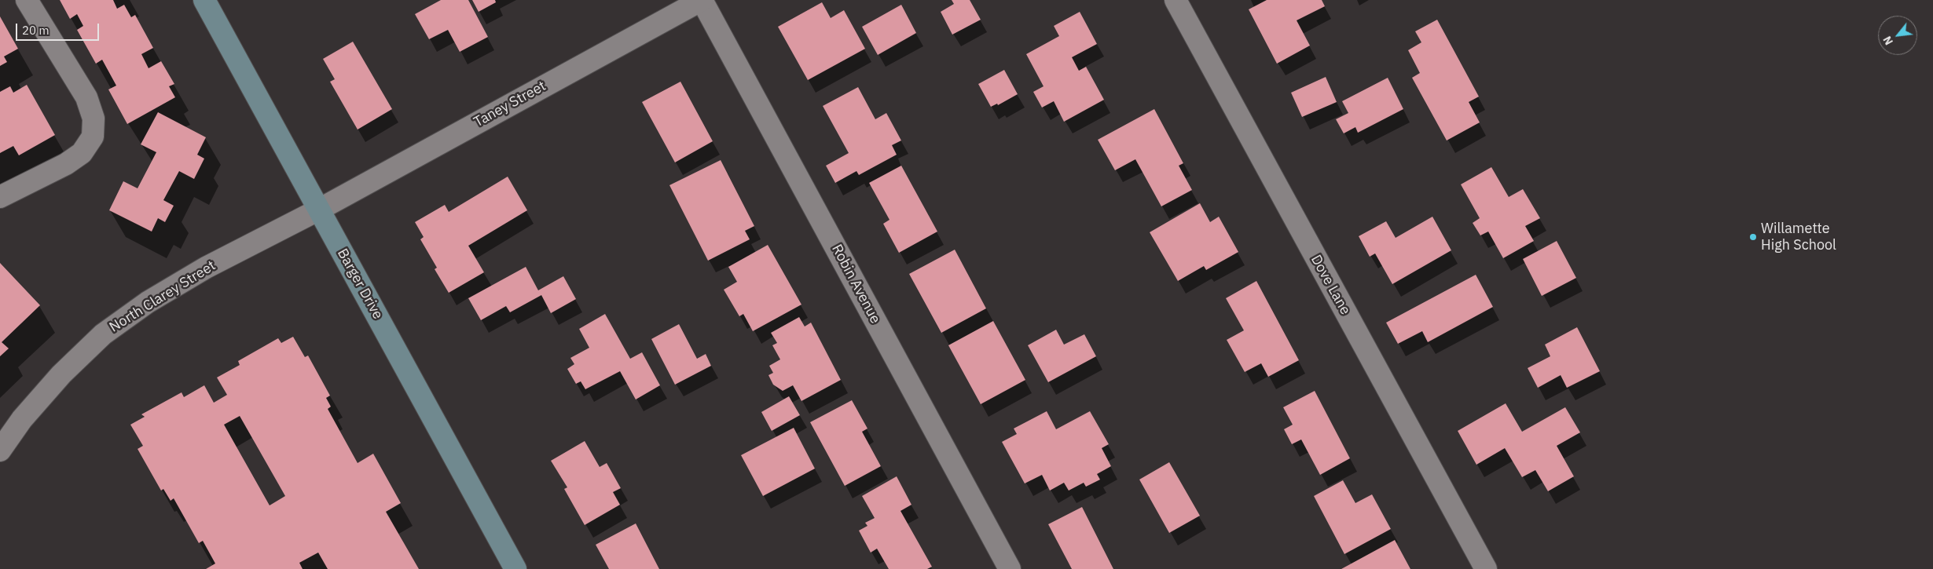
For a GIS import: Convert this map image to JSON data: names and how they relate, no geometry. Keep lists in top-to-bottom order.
{
  "streets": {
    "main road": ["Barger Drive"],
    "street": [
      "Taney Street",
      "Robin Avenue",
      "Dove Lane",
      "North Clarey Street"
    ]
  },
  "crossings": [
    ["Taney Street", "Barger Drive"],
    ["Taney Street", "Robin Avenue"],
    ["Taney Street", "North Clarey Street"],
    ["Barger Drive", "North Clarey Street"]
  ],
  "places": ["Willamette High School"],
  "scale_bar": "20 m",
  "north": "bottom left"
}
